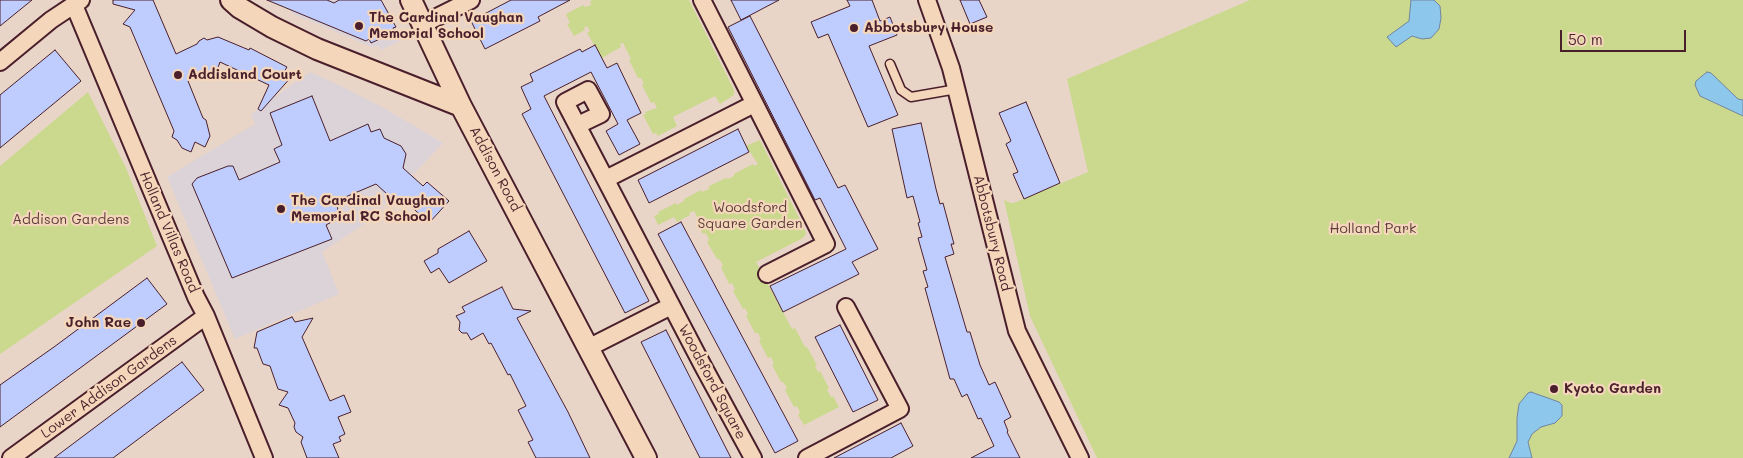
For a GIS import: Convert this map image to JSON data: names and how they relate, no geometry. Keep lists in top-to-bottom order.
{
  "streets": {
    "street": [
      "Addison Road",
      "Holland Villas Road",
      "Abbotsbury Road",
      "Woodsford Square",
      "Lower Addison Gardens"
    ]
  },
  "crossings": [
    ["Holland Villas Road", "Lower Addison Gardens"]
  ],
  "parks": ["Woodsford Square Garden", "Addison Gardens", "Holland Park"],
  "places": [
    "The Cardinal Vaughan Memorial School",
    "Abbotsbury House",
    "Addisland Court",
    "The Cardinal Vaughan Memorial RC School",
    "John Rae",
    "Kyoto Garden"
  ],
  "scale_bar": "50 m"
}
